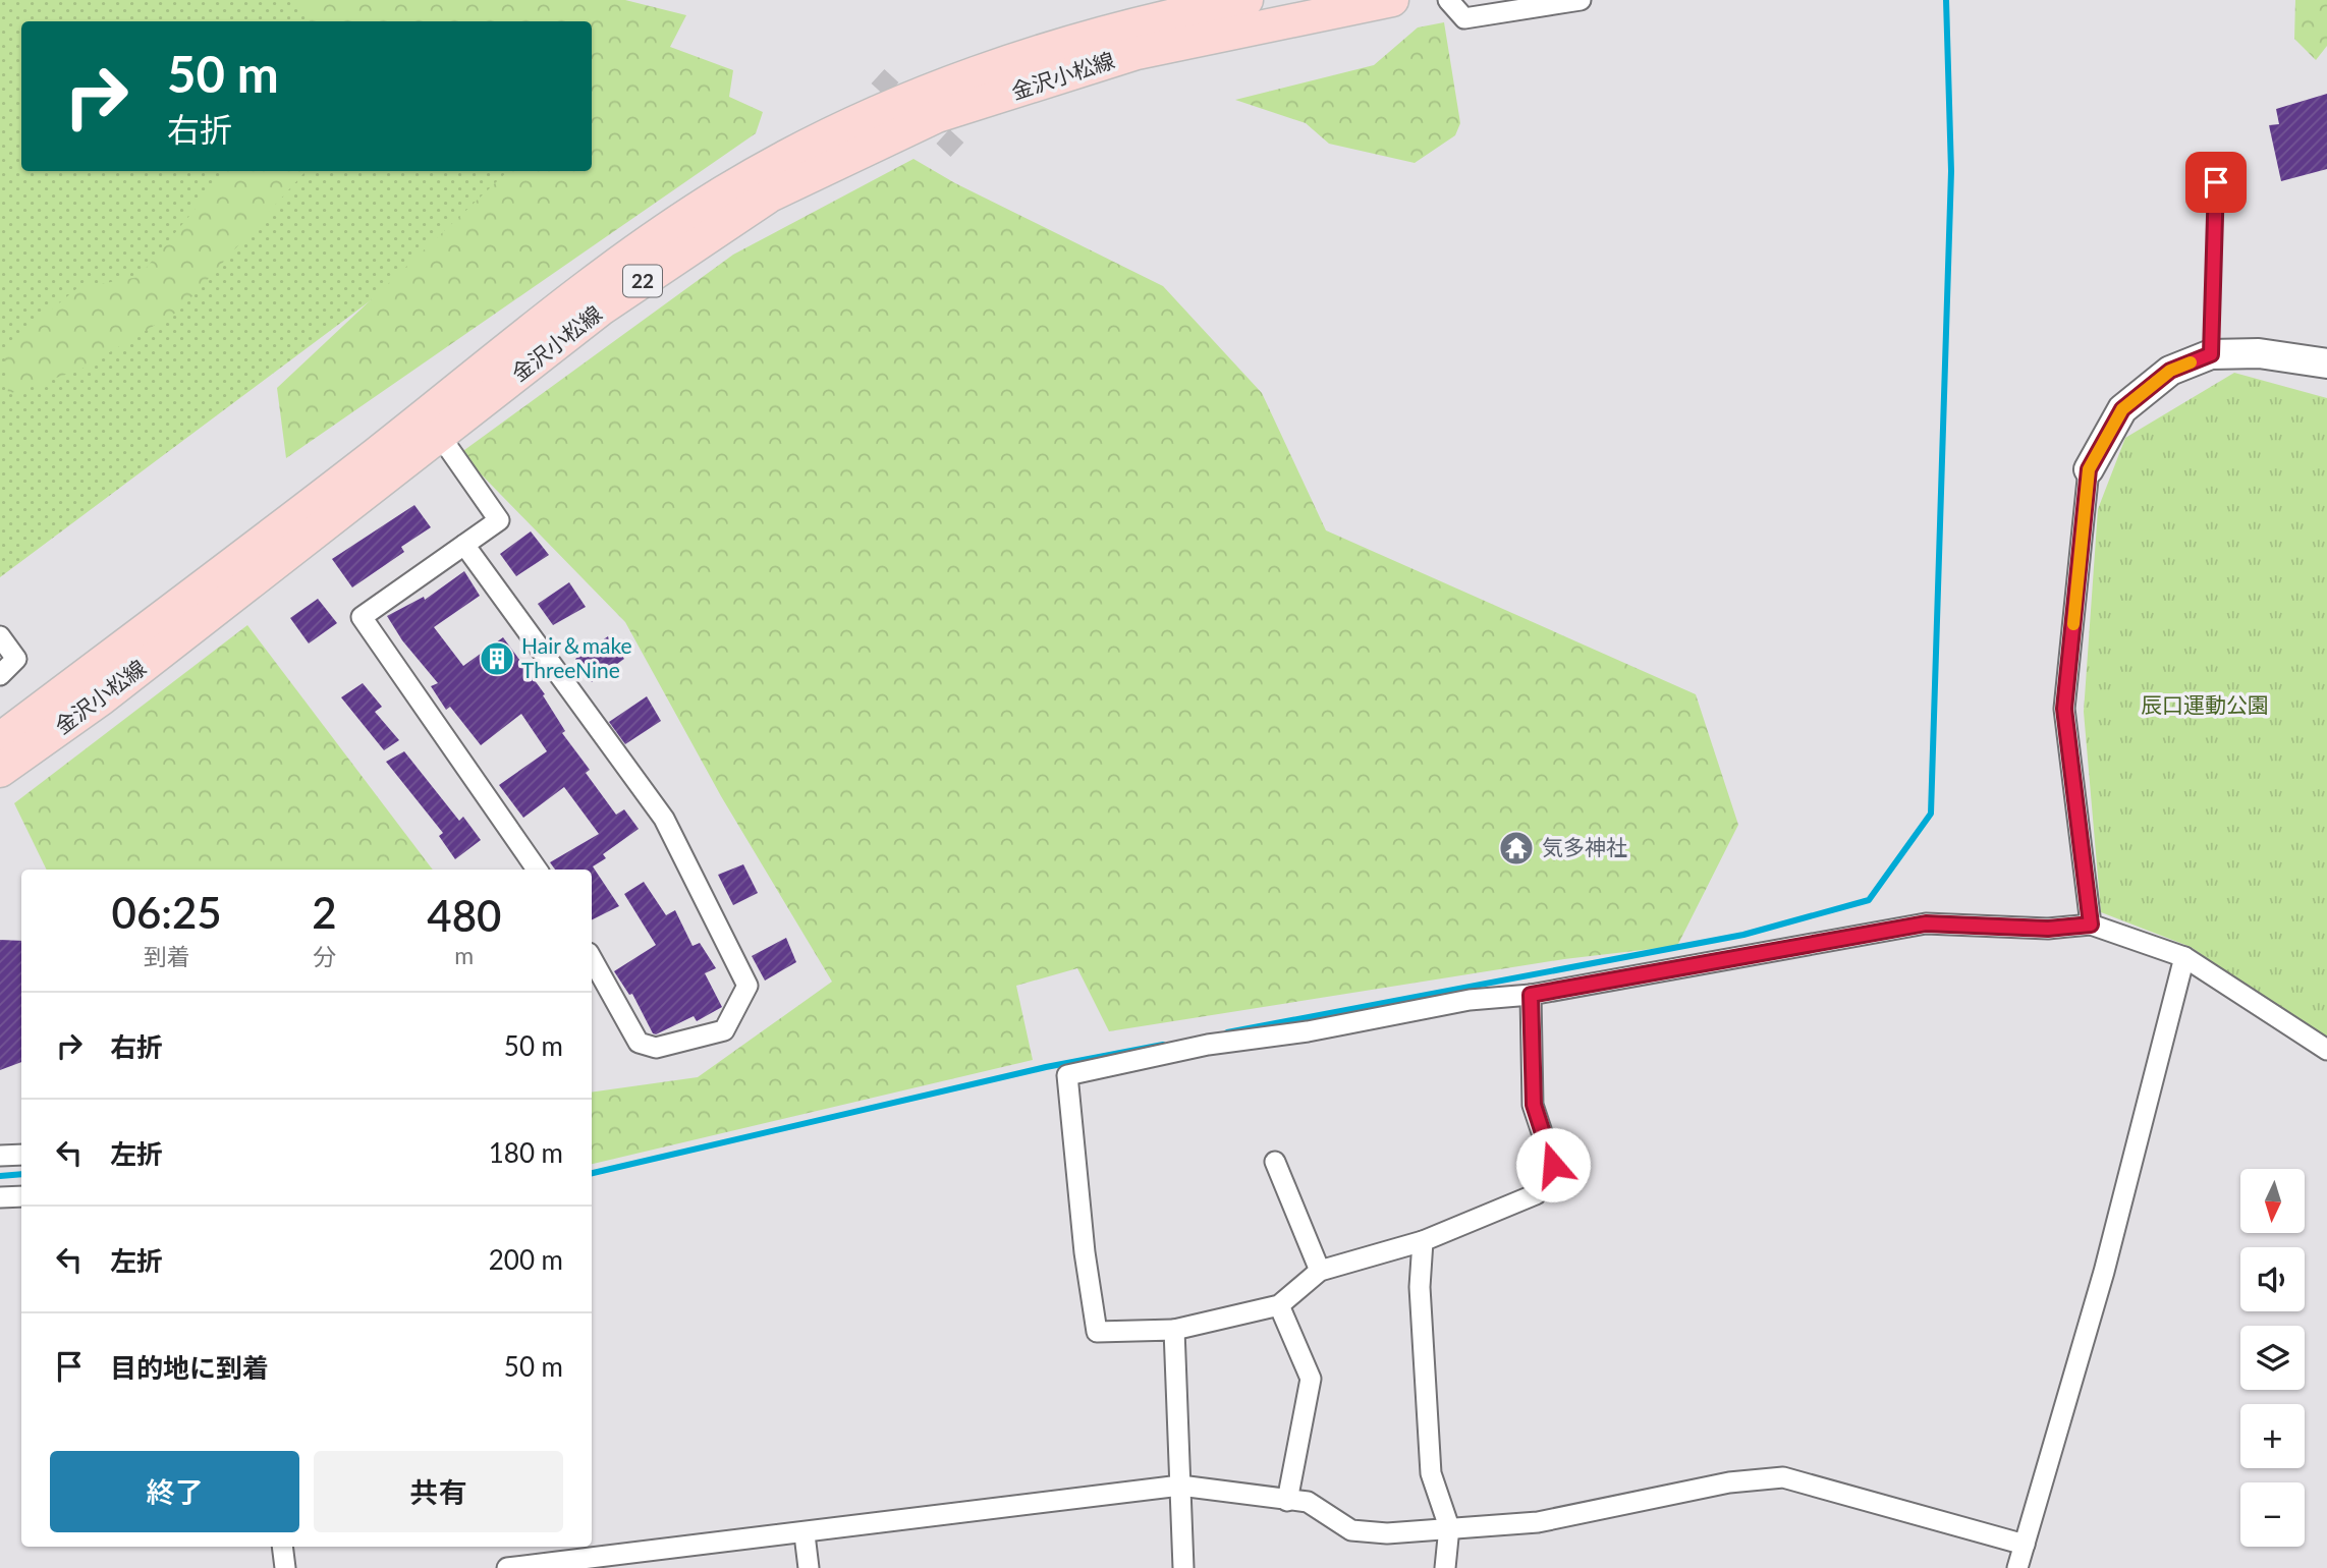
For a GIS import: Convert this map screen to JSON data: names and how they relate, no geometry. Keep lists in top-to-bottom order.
{
  "streets": {
    "main road": ["金沢小松線", "22"]
  },
  "parks": ["辰口運動公園"],
  "places": {
    "building": ["Hair＆make ThreeNine"],
    "temple": ["気多神社"]
  },
  "north": "bottom",
  "page": {
    "turn": ["50 m", "右折"],
    "eta": [
      "06:25",
      "到着",
      "2",
      "分",
      "480",
      "m"
    ],
    "list": [
      {
        "name": "右折",
        "value": "50 m"
      },
      {
        "name": "左折",
        "value": "180 m"
      },
      {
        "name": "左折",
        "value": "200 m"
      },
      {
        "name": "目的地に到着",
        "value": "50 m"
      }
    ],
    "map_buttons": ["+", "−"],
    "buttons": ["終了", "共有"]
  }
}
